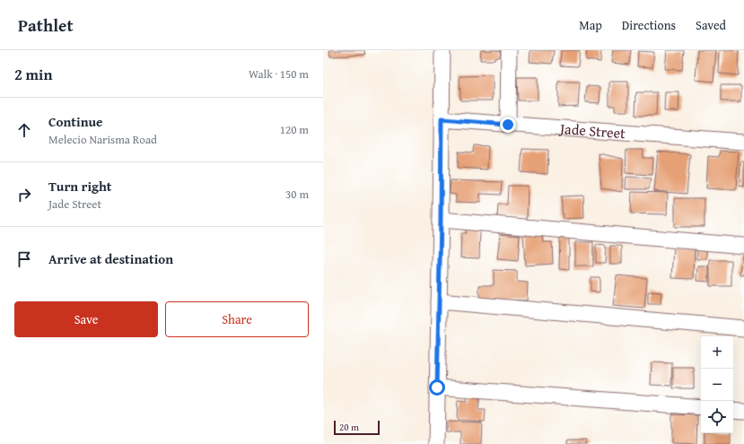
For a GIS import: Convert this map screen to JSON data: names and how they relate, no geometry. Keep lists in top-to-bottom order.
{
  "streets": {
    "street": ["Jade Street"]
  },
  "scale_bar": "20 m",
  "page": {
    "header": "Pathlet",
    "nav": ["Map", "Directions", "Saved"],
    "heading": ["2 min", "Walk · 150 m"],
    "list": [
      ["Continue", "Melecio Narisma Road", "120 m"],
      ["Turn right", "Jade Street", "30 m"],
      "Arrive at destination"
    ],
    "buttons": ["Save", "Share"],
    "map_buttons": ["+", "−"],
    "scale": "20 m"
  }
}
